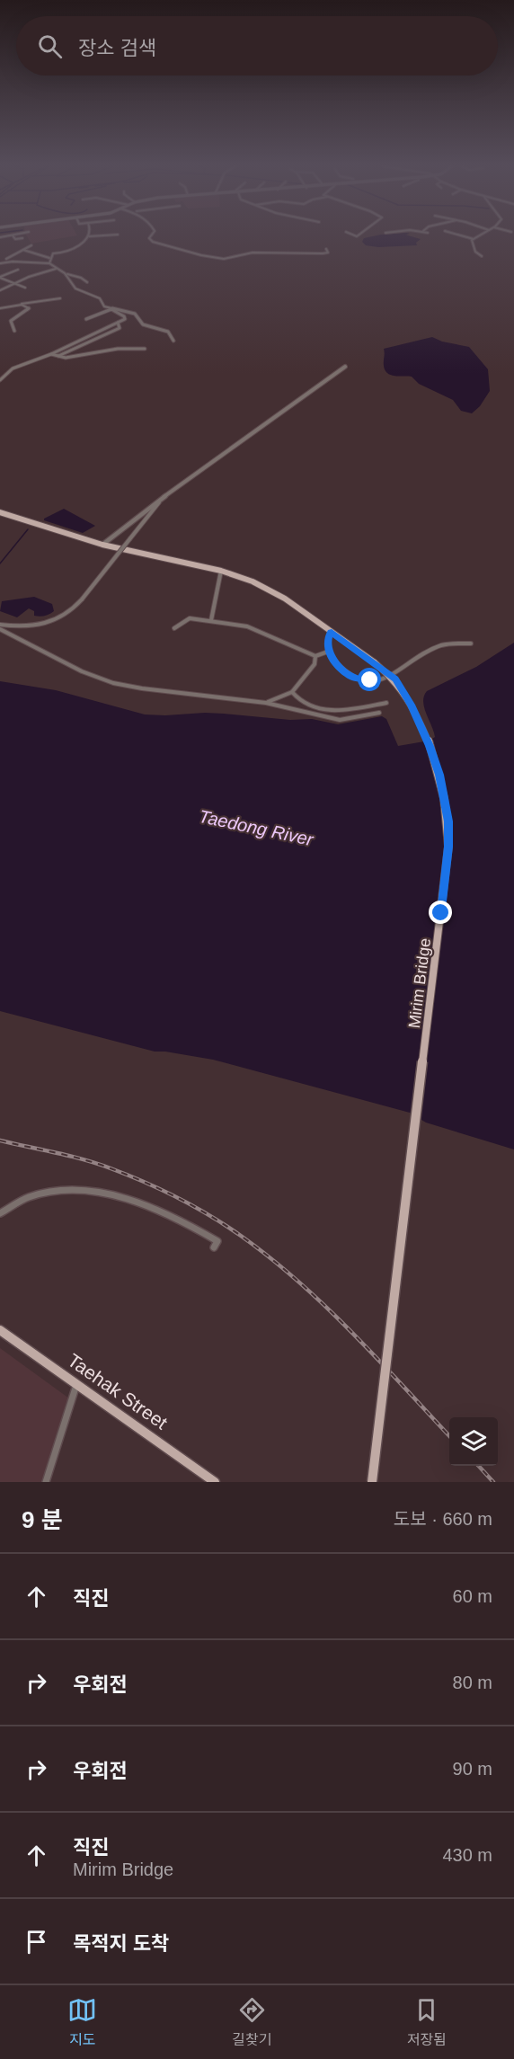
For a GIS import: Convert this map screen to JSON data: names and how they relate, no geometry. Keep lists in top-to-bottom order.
{
  "streets": {
    "main road": ["Mirim Bridge", "Taehak Street"]
  },
  "water": ["Taedong River"],
  "page": {
    "search": "장소 검색",
    "heading": ["9 분", "도보 · 660 m"],
    "list": [
      ["직진", "60 m"],
      ["우회전", "80 m"],
      ["우회전", "90 m"],
      ["직진", "Mirim Bridge", "430 m"],
      "목적지 도착"
    ],
    "nav": ["지도", "길찾기", "저장됨"]
  }
}
